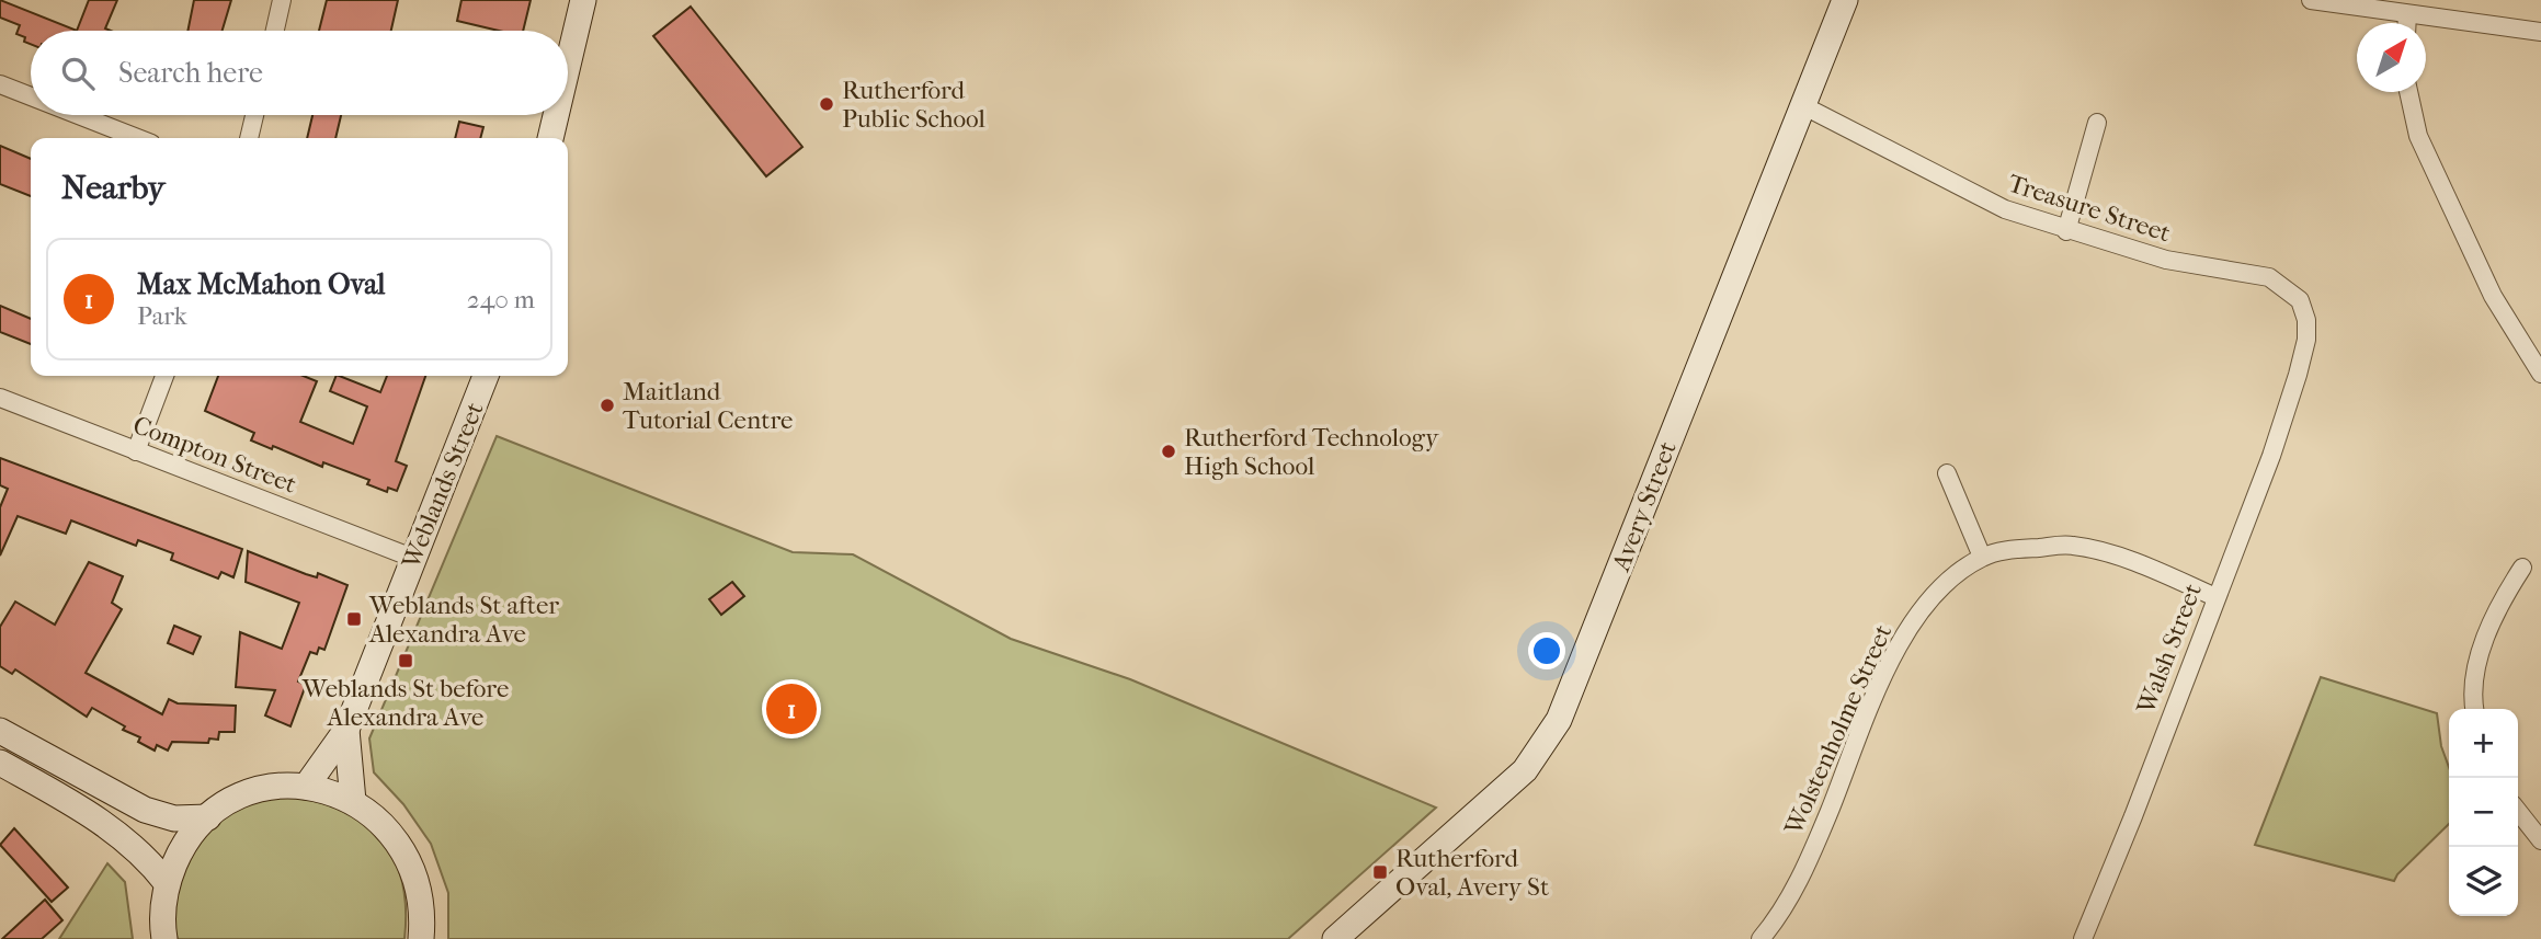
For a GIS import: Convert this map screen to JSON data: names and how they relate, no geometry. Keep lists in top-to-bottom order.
{
  "streets": {
    "street": [
      "Treasure Street",
      "Compton Street",
      "Weblands Street",
      "Avery Street",
      "Walsh Street",
      "Wolstenholme Street"
    ]
  },
  "crossings": [
    ["Treasure Street", "Avery Street"],
    ["Treasure Street", "Walsh Street"],
    ["Compton Street", "Weblands Street"],
    ["Walsh Street", "Wolstenholme Street"]
  ],
  "places": {
    "other": ["Rutherford Public School", "Maitland Tutorial Centre", "Rutherford Technology High School"],
    "transit": ["Weblands St after Alexandra Ave", "Weblands St before Alexandra Ave", "Rutherford Oval, Avery St"]
  },
  "north": "top right",
  "page": {
    "search": "Search here",
    "heading": "Nearby",
    "list": [
      {
        "mark": "1",
        "name": "Max McMahon Oval",
        "note": "Park",
        "value": "240 m"
      }
    ],
    "pins": "1",
    "map_buttons": ["+", "−"]
  }
}
